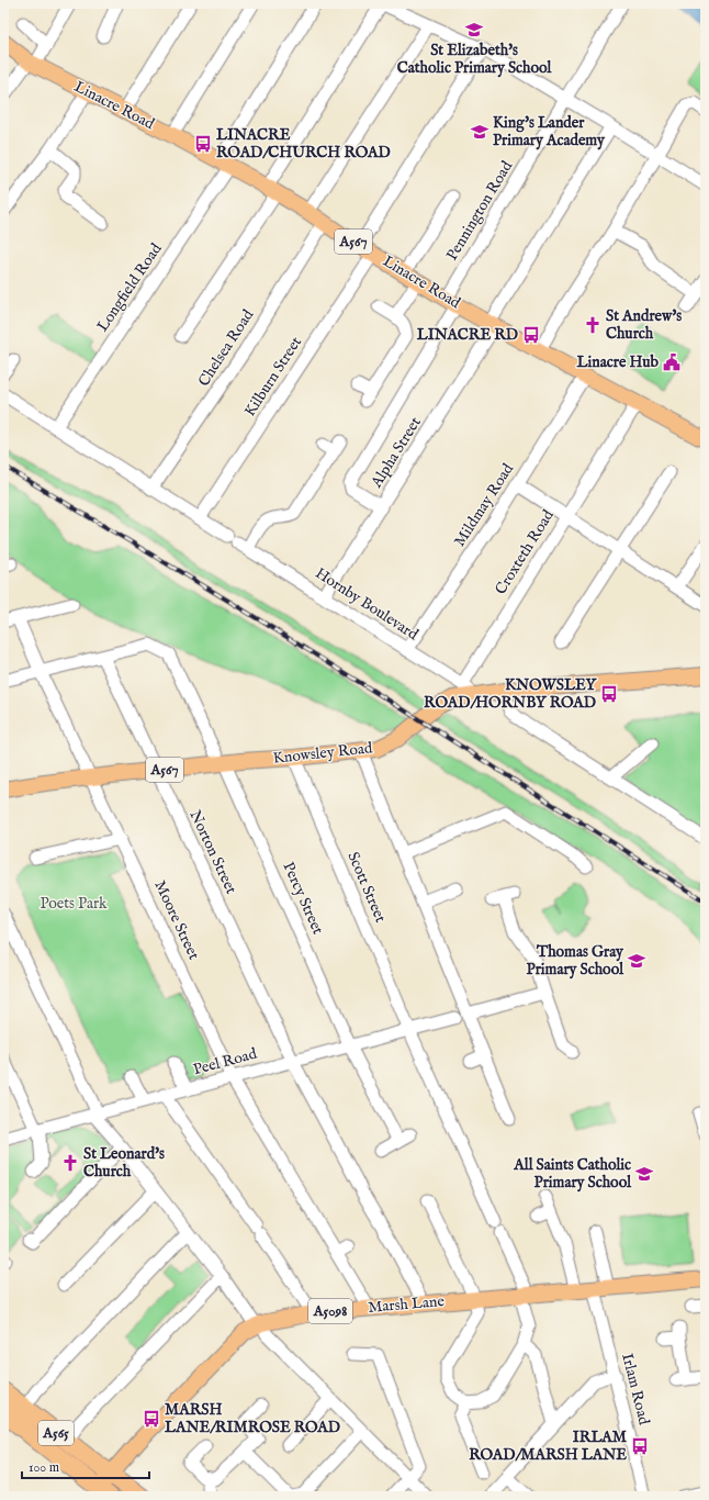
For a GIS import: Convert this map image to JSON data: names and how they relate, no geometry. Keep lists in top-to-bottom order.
{
  "streets": {
    "highway": ["A565"],
    "main road": [
      "Linacre Road",
      "A567",
      "Knowsley Road",
      "Marsh Lane",
      "A5098"
    ],
    "street": [
      "Pennington Road",
      "Longfield Road",
      "Chelsea Road",
      "Kilburn Street",
      "Alpha Street",
      "Mildmay Road",
      "Croxteth Road",
      "Hornby Boulevard",
      "Norton Street",
      "Scott Street",
      "Percy Street",
      "Moore Street",
      "Peel Road",
      "Irlam Road"
    ]
  },
  "crossings": [
    ["Linacre Road", "Pennington Road"],
    ["Linacre Road", "Longfield Road"],
    ["Linacre Road", "Chelsea Road"],
    ["Linacre Road", "Kilburn Street"],
    ["Linacre Road", "Alpha Street"],
    ["Linacre Road", "Mildmay Road"],
    ["Linacre Road", "Croxteth Road"],
    ["Pennington Road", "Alpha Street"],
    ["Longfield Road", "Hornby Boulevard"],
    ["Chelsea Road", "Hornby Boulevard"],
    ["Kilburn Street", "Hornby Boulevard"],
    ["Alpha Street", "Hornby Boulevard"],
    ["Mildmay Road", "Hornby Boulevard"],
    ["Croxteth Road", "Hornby Boulevard"],
    ["Hornby Boulevard", "Knowsley Road"],
    ["Knowsley Road", "Norton Street"],
    ["Knowsley Road", "Scott Street"],
    ["Knowsley Road", "Percy Street"],
    ["Knowsley Road", "Moore Street"],
    ["Norton Street", "Percy Street"],
    ["Norton Street", "Peel Road"],
    ["Norton Street", "Marsh Lane"],
    ["Scott Street", "Peel Road"],
    ["Scott Street", "Marsh Lane"],
    ["Percy Street", "Peel Road"],
    ["Moore Street", "Peel Road"],
    ["Moore Street", "Marsh Lane"],
    ["Marsh Lane", "Irlam Road"],
    ["Marsh Lane", "A565"]
  ],
  "parks": ["Poets Park"],
  "places": {
    "school or university": [
      "St Elizabeth's Catholic Primary School",
      "King's Lander Primary Academy",
      "Thomas Gray Primary School",
      "All Saints Catholic Primary School"
    ],
    "bus stop": [
      "LINACRE ROAD/CHURCH ROAD",
      "LINACRE RD",
      "KNOWSLEY ROAD/HORNBY ROAD",
      "MARSH LANE/RIMROSE ROAD",
      "IRLAM ROAD/MARSH LANE"
    ],
    "church": ["St Andrew's Church", "St Leonard's Church"],
    "public building": ["Linacre Hub"]
  },
  "scale_bar": "100 m"
}
